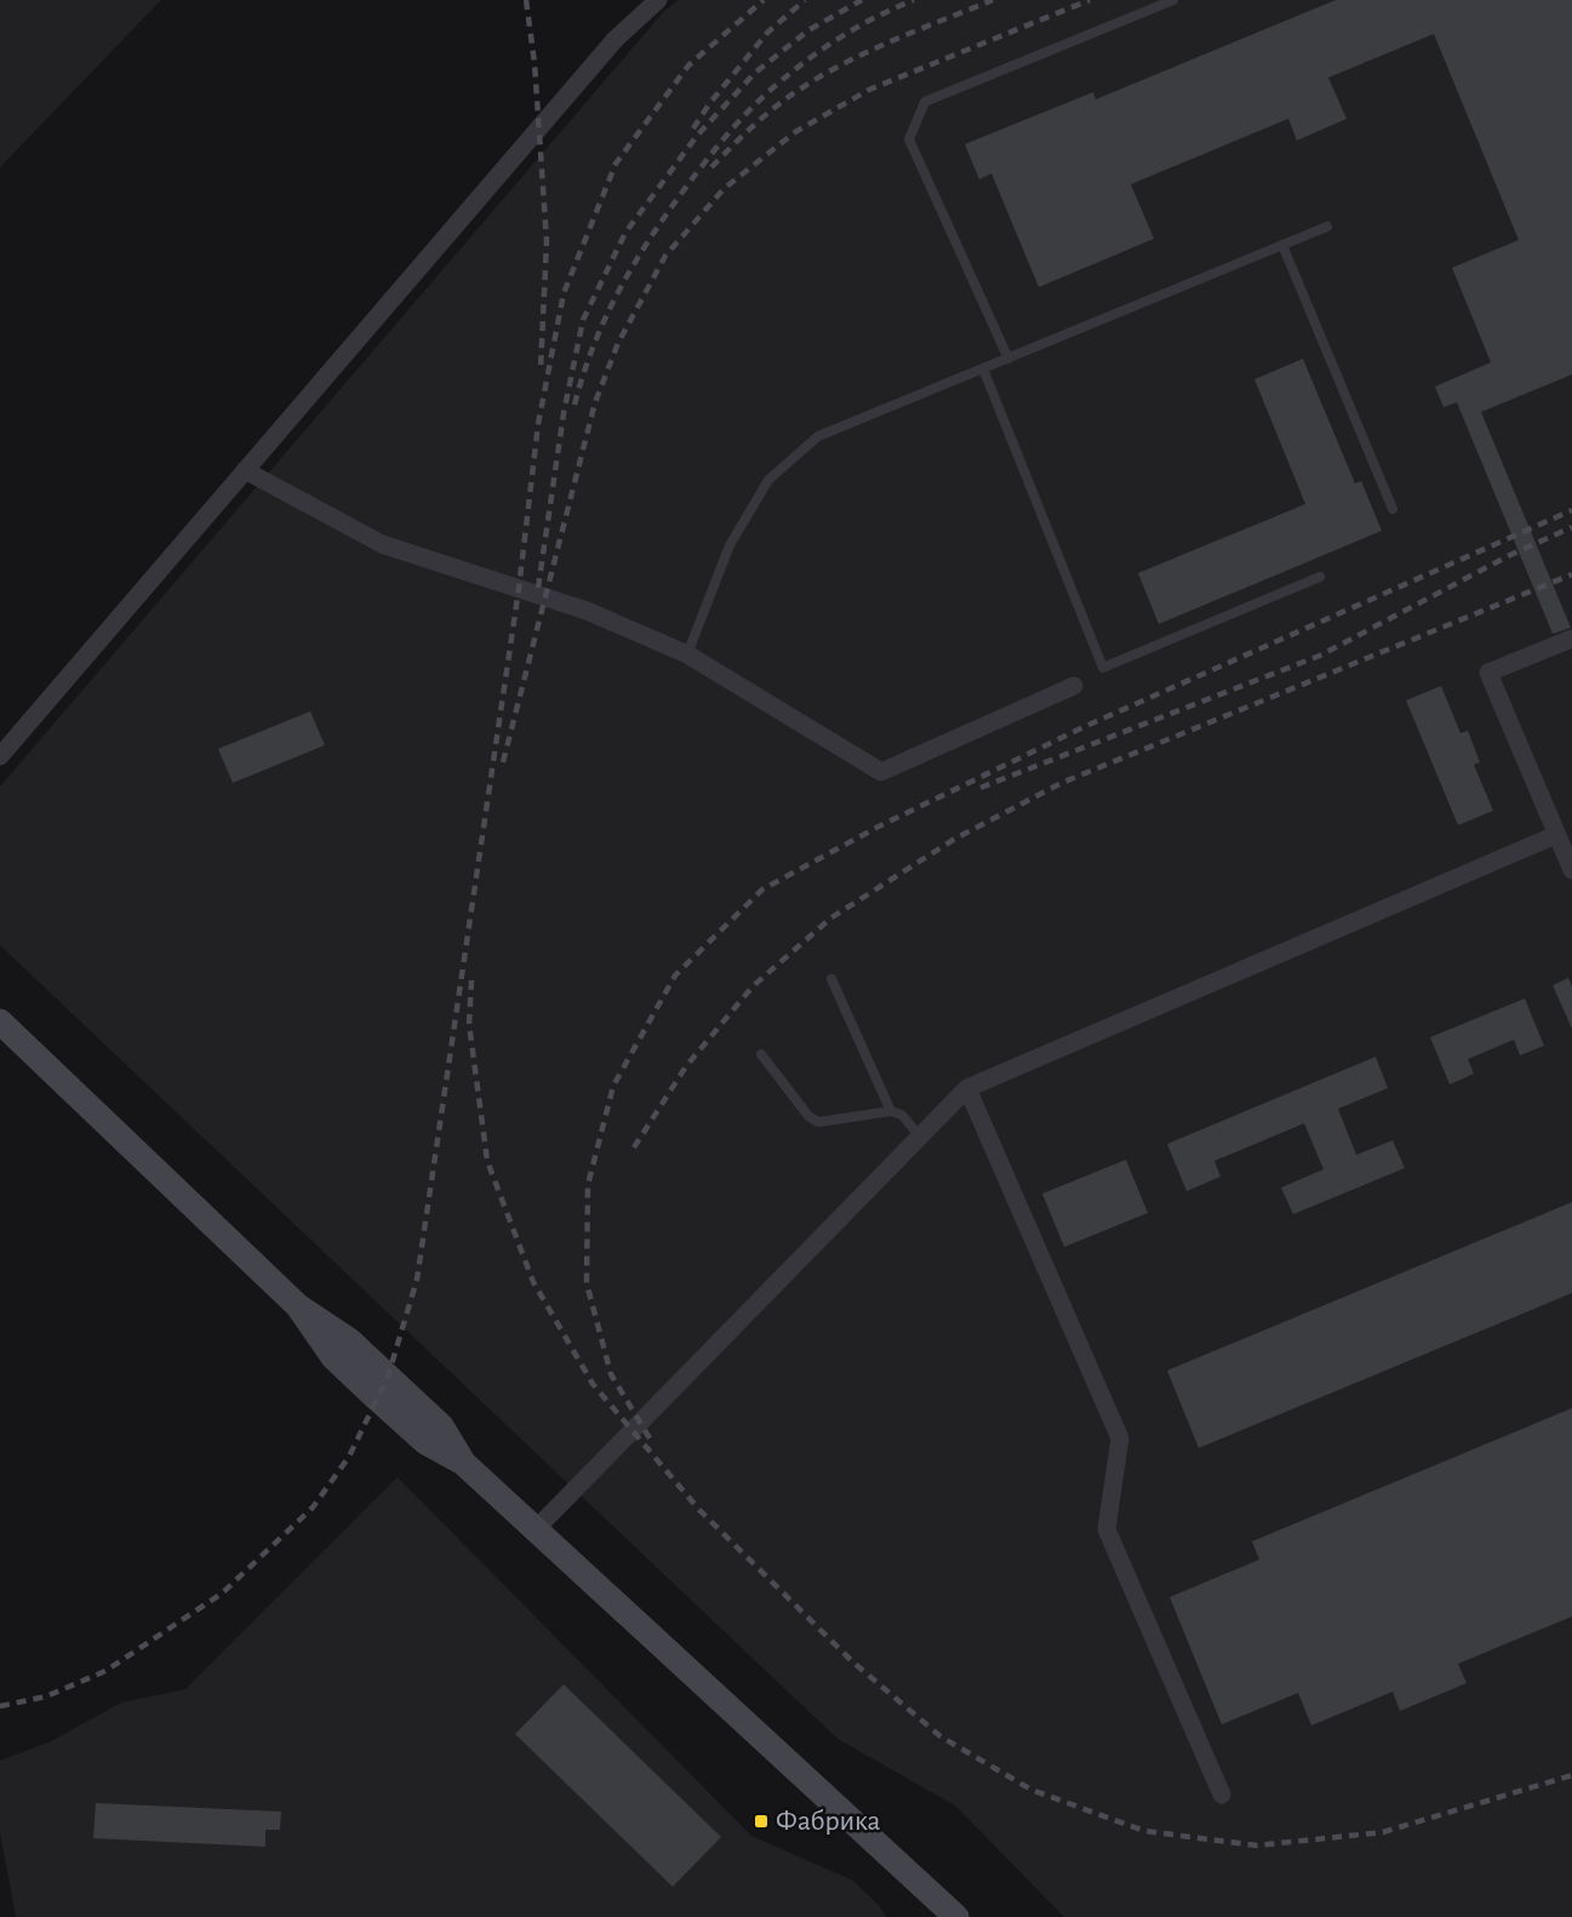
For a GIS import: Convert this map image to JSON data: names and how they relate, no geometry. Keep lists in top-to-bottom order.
{
  "places": {
    "transit": ["Фабрика"]
  }
}
